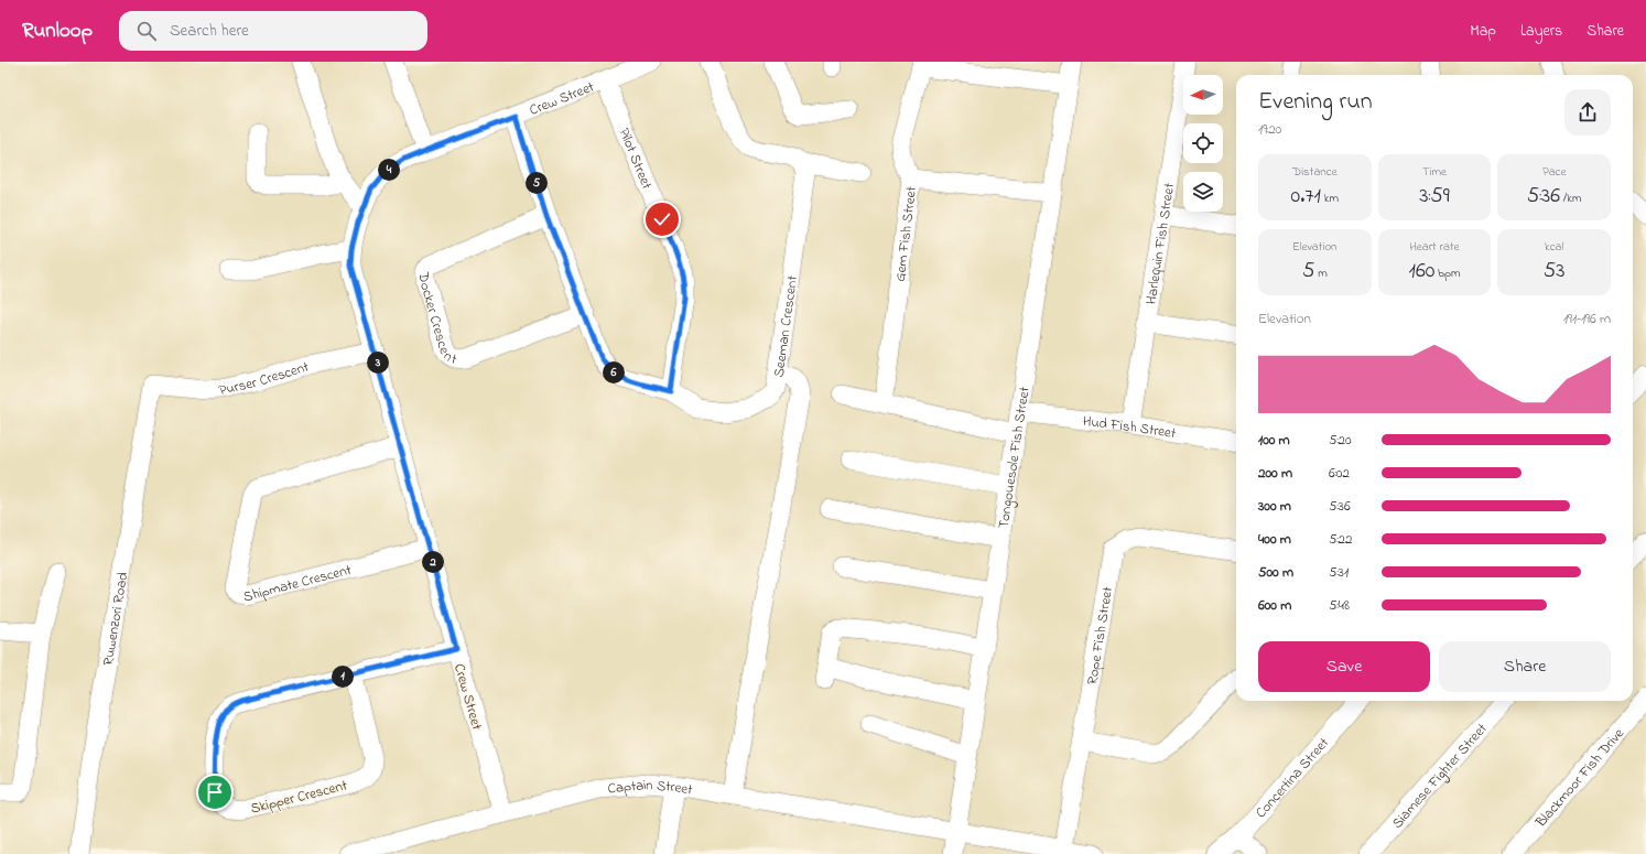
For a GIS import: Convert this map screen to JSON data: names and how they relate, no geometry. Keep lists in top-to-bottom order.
{
  "streets": {
    "street": [
      "Crew Street",
      "Pilot Street",
      "Gem Fish Street",
      "Harlequin Fish Street",
      "Docker Crescent",
      "Seeman Crescent",
      "Purser Crescent",
      "Hud Fish Street",
      "Tongouesole Fish Street",
      "Shipmate Crescent",
      "Ruwenzori Road",
      "Rope Fish Street",
      "Concertina Street",
      "Siamese Fighter Street",
      "Blackmoor Fish Drive",
      "Captain Street",
      "Skipper Crescent"
    ]
  },
  "crossings": [
    ["Crew Street", "Pilot Street"],
    ["Crew Street", "Seeman Crescent"],
    ["Crew Street", "Purser Crescent"],
    ["Crew Street", "Shipmate Crescent"],
    ["Crew Street", "Captain Street"],
    ["Crew Street", "Skipper Crescent"],
    ["Pilot Street", "Seeman Crescent"],
    ["Gem Fish Street", "Tongouesole Fish Street"],
    ["Harlequin Fish Street", "Hud Fish Street"],
    ["Docker Crescent", "Seeman Crescent"],
    ["Purser Crescent", "Ruwenzori Road"],
    ["Hud Fish Street", "Tongouesole Fish Street"],
    ["Tongouesole Fish Street", "Captain Street"]
  ],
  "north": "left",
  "page": {
    "header": "Runloop",
    "search": "Search here",
    "nav": ["Map", "Layers", "Share"],
    "heading": ["Evening run", "19:20"],
    "stats": [
      ["Distance", "0.71 km"],
      ["Time", "3:59"],
      ["Pace", "5:36 /km"],
      ["Elevation", "5 m"],
      ["Heart rate", "160 bpm"],
      ["kcal", "53"]
    ],
    "pins": [
      "4",
      "5",
      "3",
      "6",
      "2",
      "1"
    ],
    "chart": ["Elevation", "191–196 m"],
    "list": [
      {
        "name": "100 m",
        "note": "5:20"
      },
      {
        "name": "200 m",
        "note": "6:02"
      },
      {
        "name": "300 m",
        "note": "5:36"
      },
      {
        "name": "400 m",
        "note": "5:22"
      },
      {
        "name": "500 m",
        "note": "5:31"
      },
      {
        "name": "600 m",
        "note": "5:48"
      }
    ],
    "buttons": ["Save", "Share"]
  }
}
